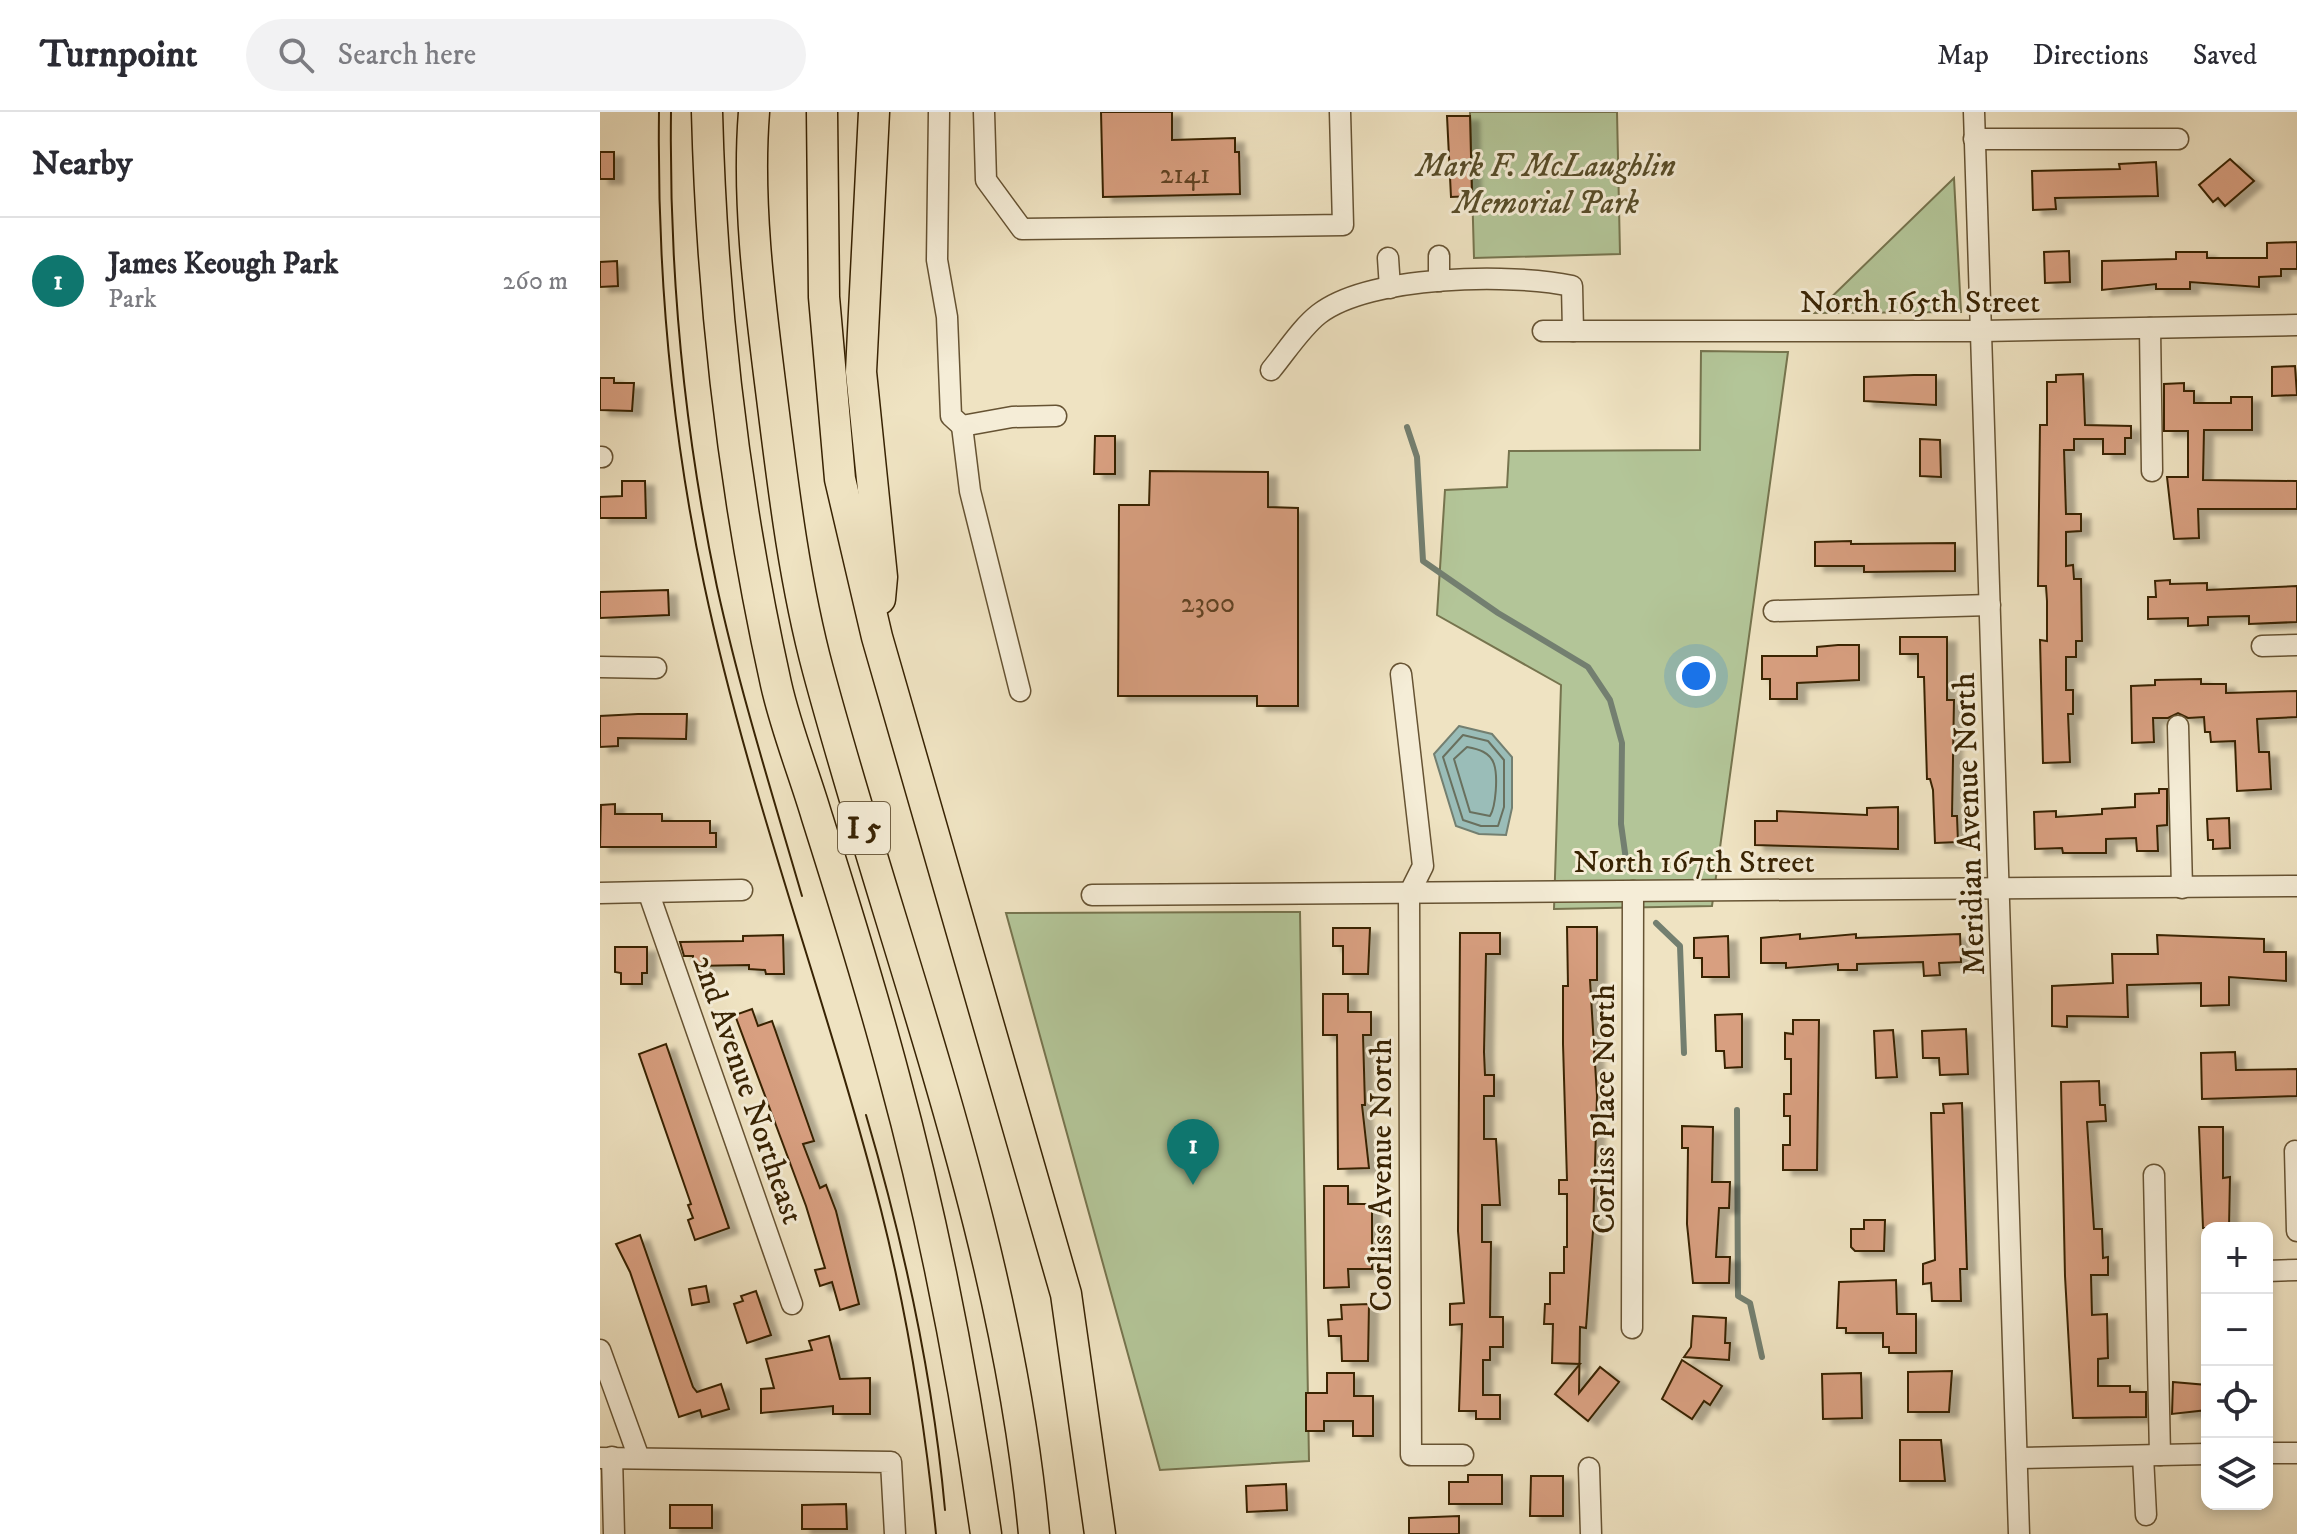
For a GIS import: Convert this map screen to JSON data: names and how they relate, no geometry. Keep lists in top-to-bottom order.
{
  "streets": {
    "highway": ["I 5"],
    "street": [
      "North 165th Street",
      "Meridian Avenue North",
      "North 167th Street",
      "2nd Avenue Northeast",
      "Corliss Place North",
      "Corliss Avenue North"
    ]
  },
  "crossings": [
    ["North 165th Street", "Meridian Avenue North"],
    ["Meridian Avenue North", "North 167th Street"],
    ["North 167th Street", "Corliss Place North"],
    ["North 167th Street", "Corliss Avenue North"]
  ],
  "parks": ["Mark F. McLaughlin Memorial Park"],
  "house_numbers": ["2141", "2300"],
  "page": {
    "header": "Turnpoint",
    "search": "Search here",
    "nav": ["Map", "Directions", "Saved"],
    "heading": "Nearby",
    "list": [
      {
        "mark": "1",
        "name": "James Keough Park",
        "note": "Park",
        "value": "260 m"
      }
    ],
    "pins": "1",
    "map_buttons": ["+", "−"]
  }
}
